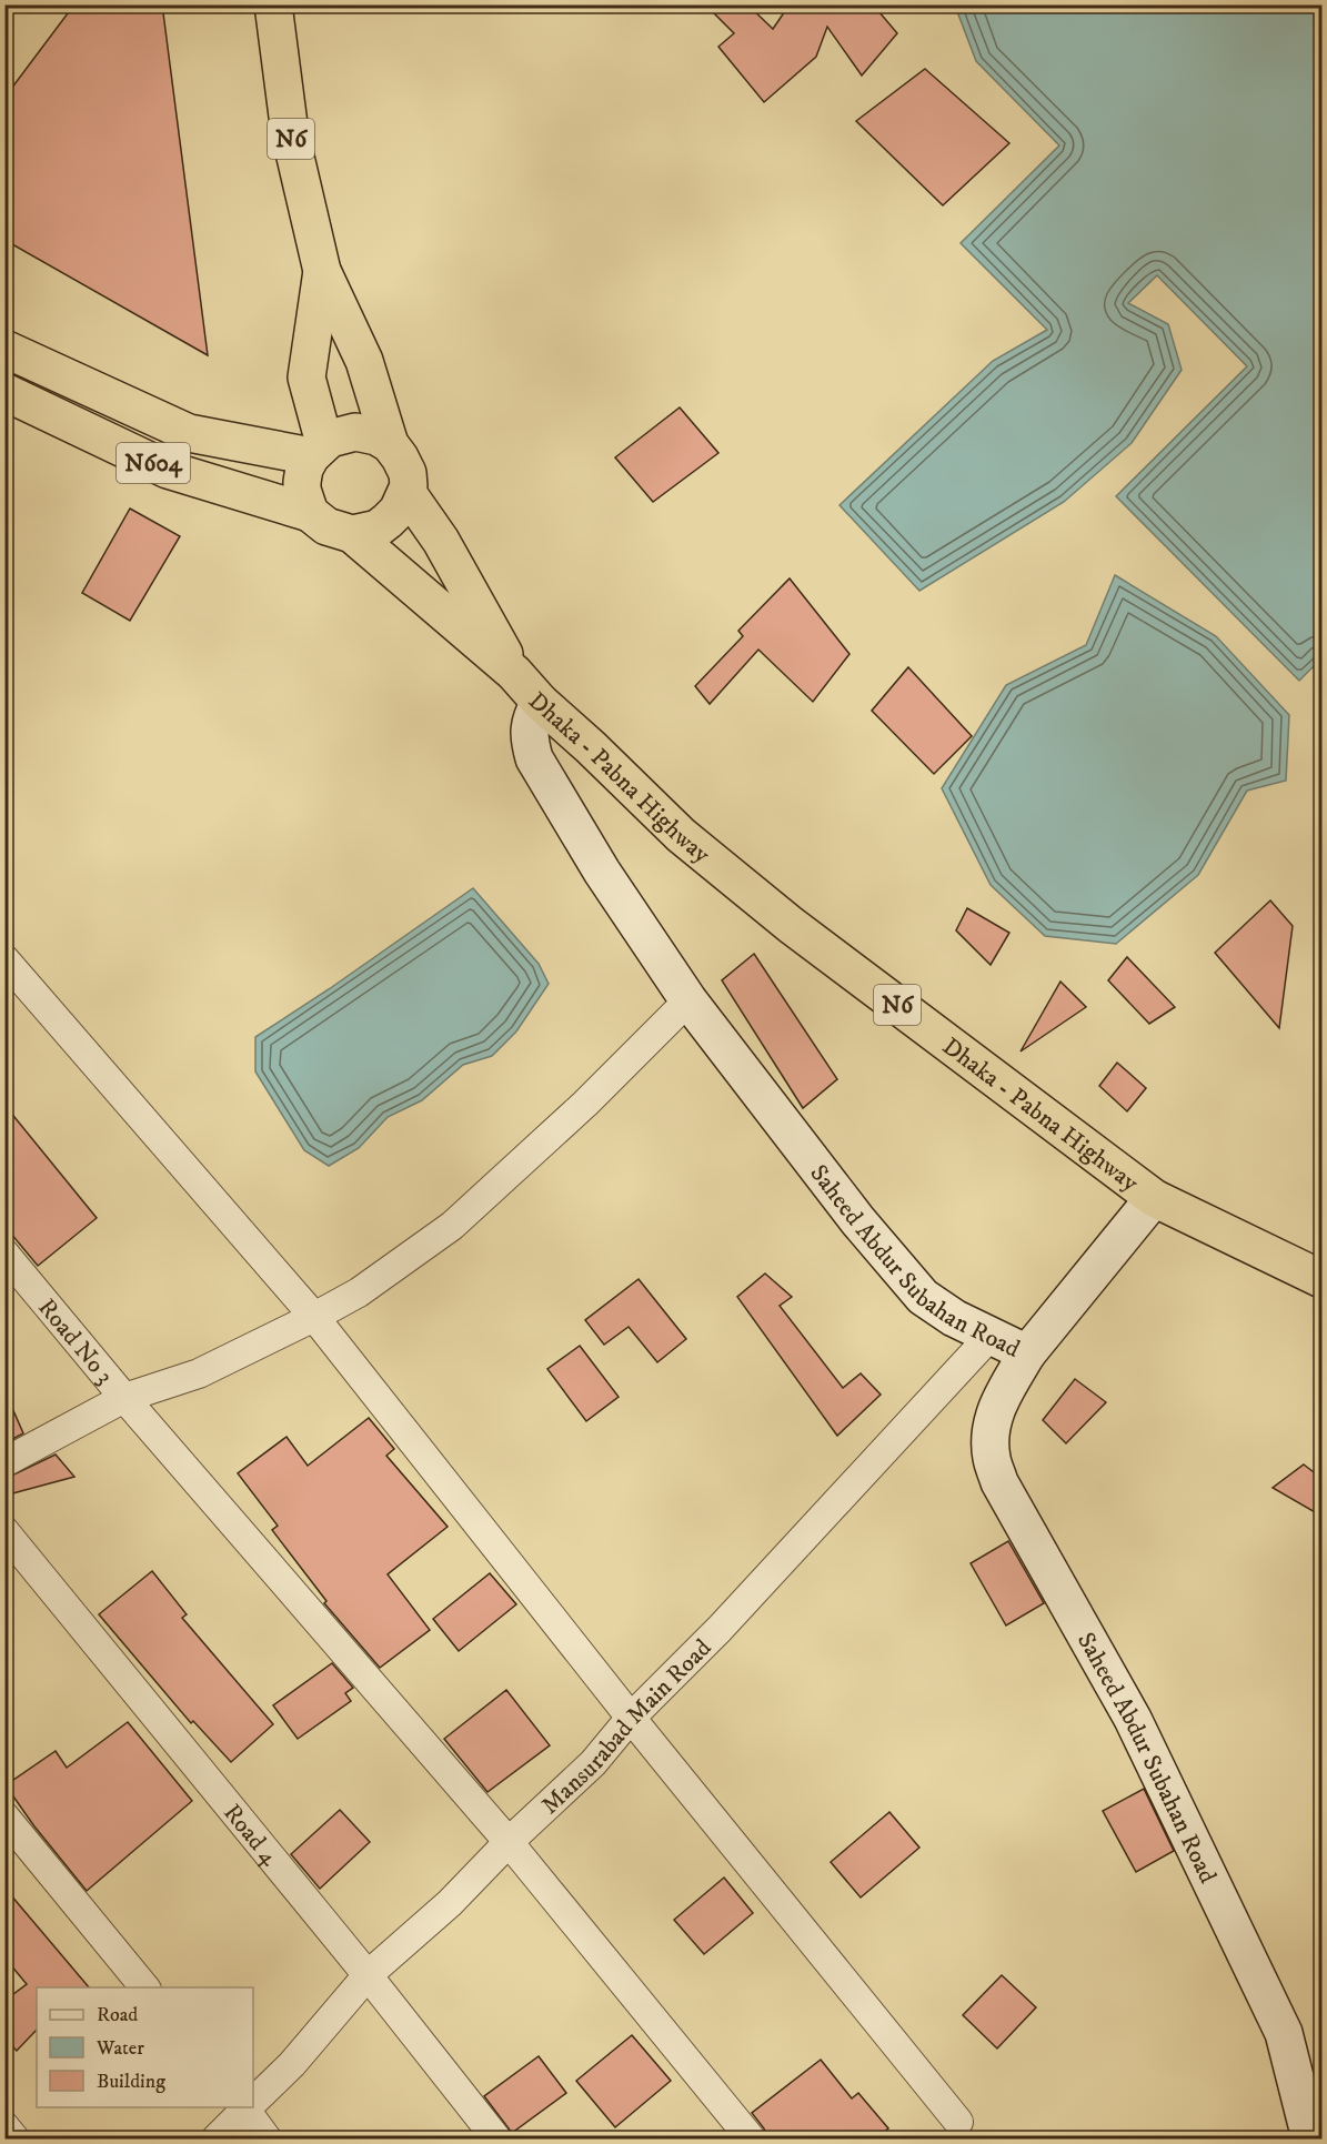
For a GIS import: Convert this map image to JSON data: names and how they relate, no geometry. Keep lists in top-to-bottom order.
{
  "streets": {
    "highway": ["N6", "N604", "Dhaka - Pabna Highway"],
    "street": [
      "Saheed Abdur Subahan Road",
      "Road No 3",
      "Mansurabad Main Road",
      "Road 4"
    ]
  },
  "crossings": [
    ["N604", "Dhaka - Pabna Highway"],
    ["Dhaka - Pabna Highway", "Saheed Abdur Subahan Road"],
    ["Saheed Abdur Subahan Road", "Mansurabad Main Road"],
    ["Road No 3", "Mansurabad Main Road"],
    ["Mansurabad Main Road", "Road 4"]
  ],
  "legend": ["Road", "Water", "Building"]
}
